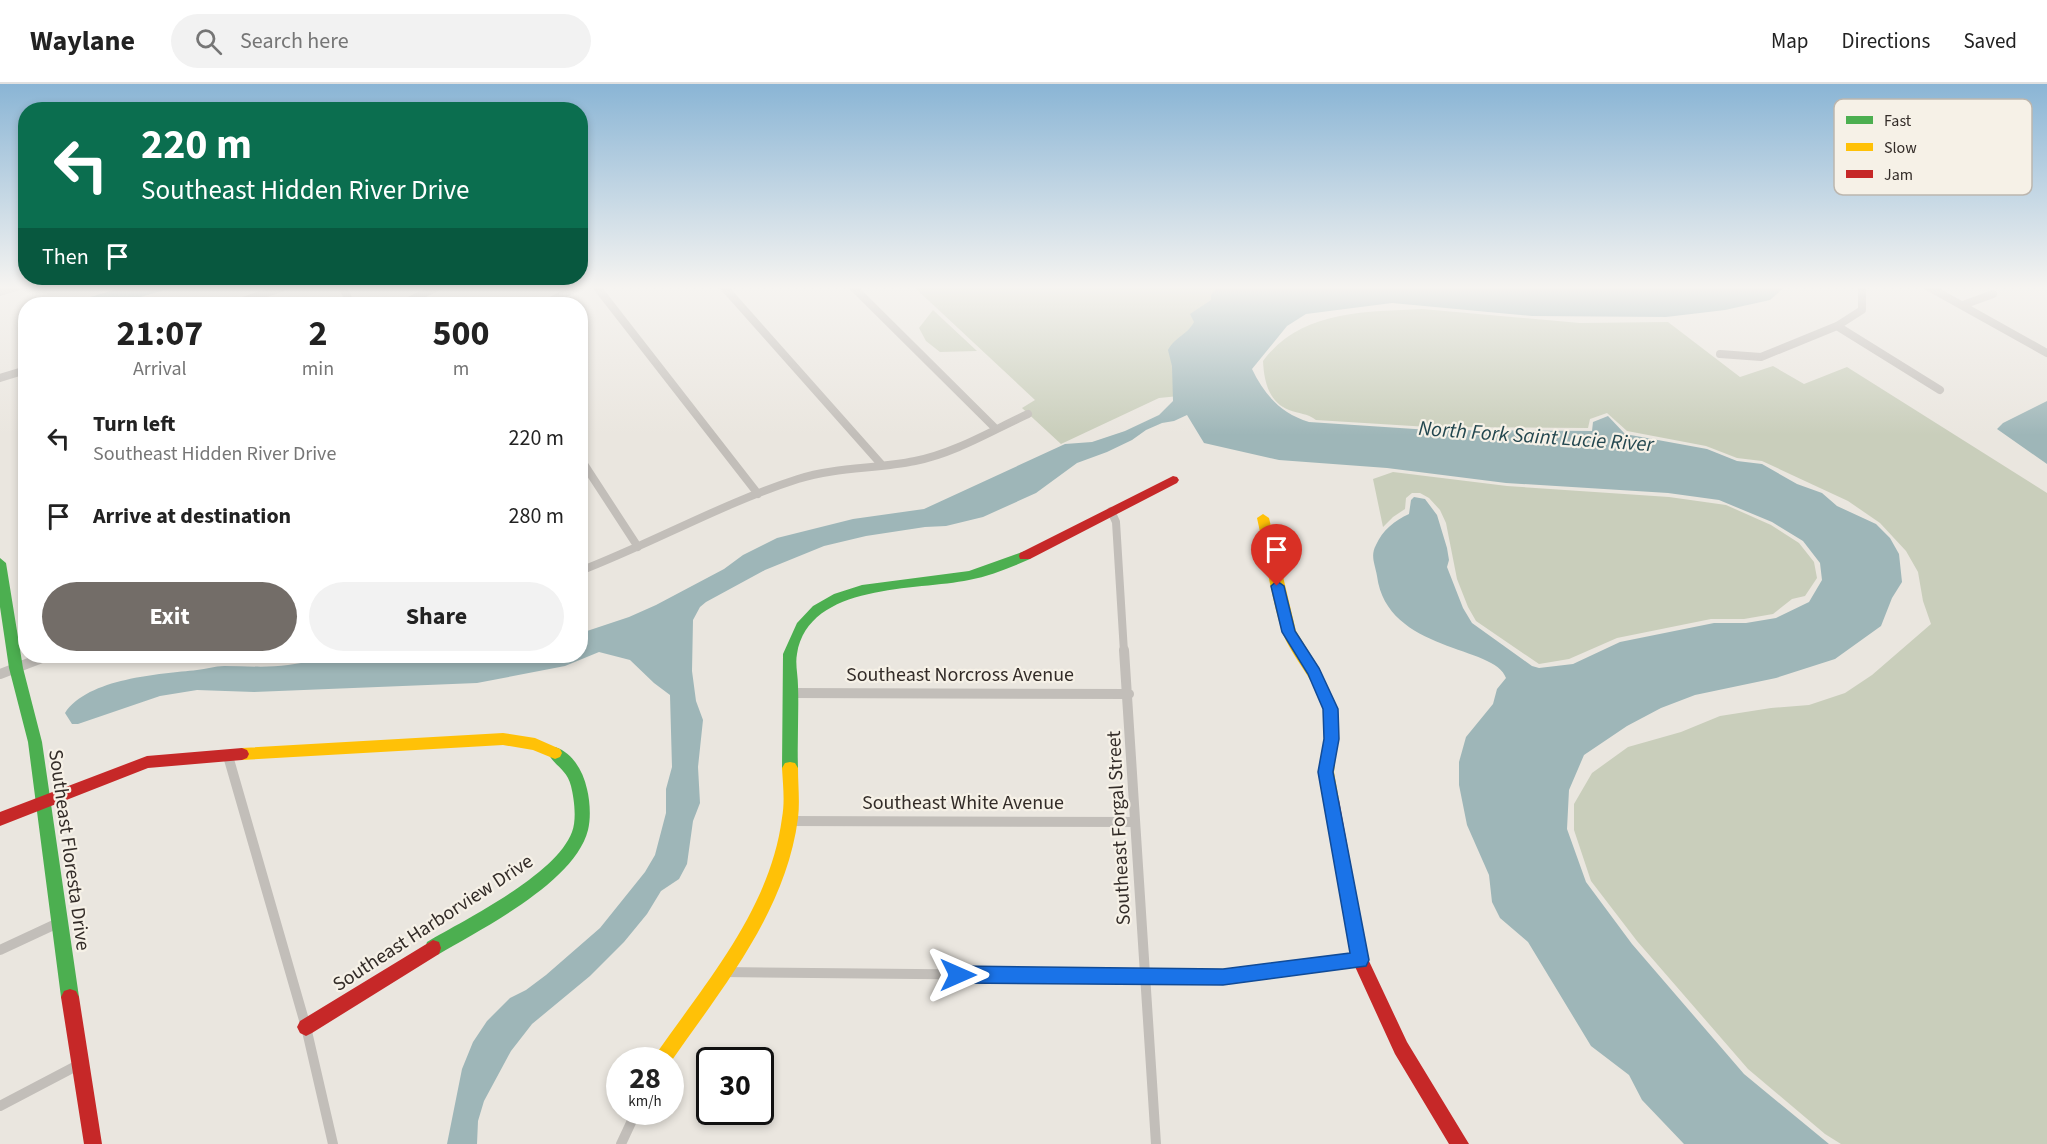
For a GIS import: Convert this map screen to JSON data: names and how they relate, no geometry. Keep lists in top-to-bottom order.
{
  "streets": {
    "street": [
      "Southeast Norcross Avenue",
      "Southeast White Avenue",
      "Southeast Forgal Street",
      "Southeast Floresta Drive",
      "Southeast Harborview Drive"
    ]
  },
  "crossings": [
    ["Southeast Norcross Avenue", "Southeast Forgal Street"],
    ["Southeast White Avenue", "Southeast Forgal Street"],
    ["Southeast Floresta Drive", "Southeast Harborview Drive"]
  ],
  "water": ["North Fork Saint Lucie River"],
  "legend": ["Fast", "Slow", "Jam"],
  "page": {
    "header": "Waylane",
    "search": "Search here",
    "nav": ["Map", "Directions", "Saved"],
    "turn": ["220 m", "Southeast Hidden River Drive"],
    "then": "Then",
    "eta": [
      "21:07",
      "Arrival",
      "2",
      "min",
      "500",
      "m"
    ],
    "list": [
      {
        "name": "Turn left",
        "note": "Southeast Hidden River Drive",
        "value": "220 m"
      },
      {
        "name": "Arrive at destination",
        "value": "280 m"
      }
    ],
    "buttons": ["Exit", "Share"],
    "speed": "28 km/h",
    "limit": "30"
  }
}
